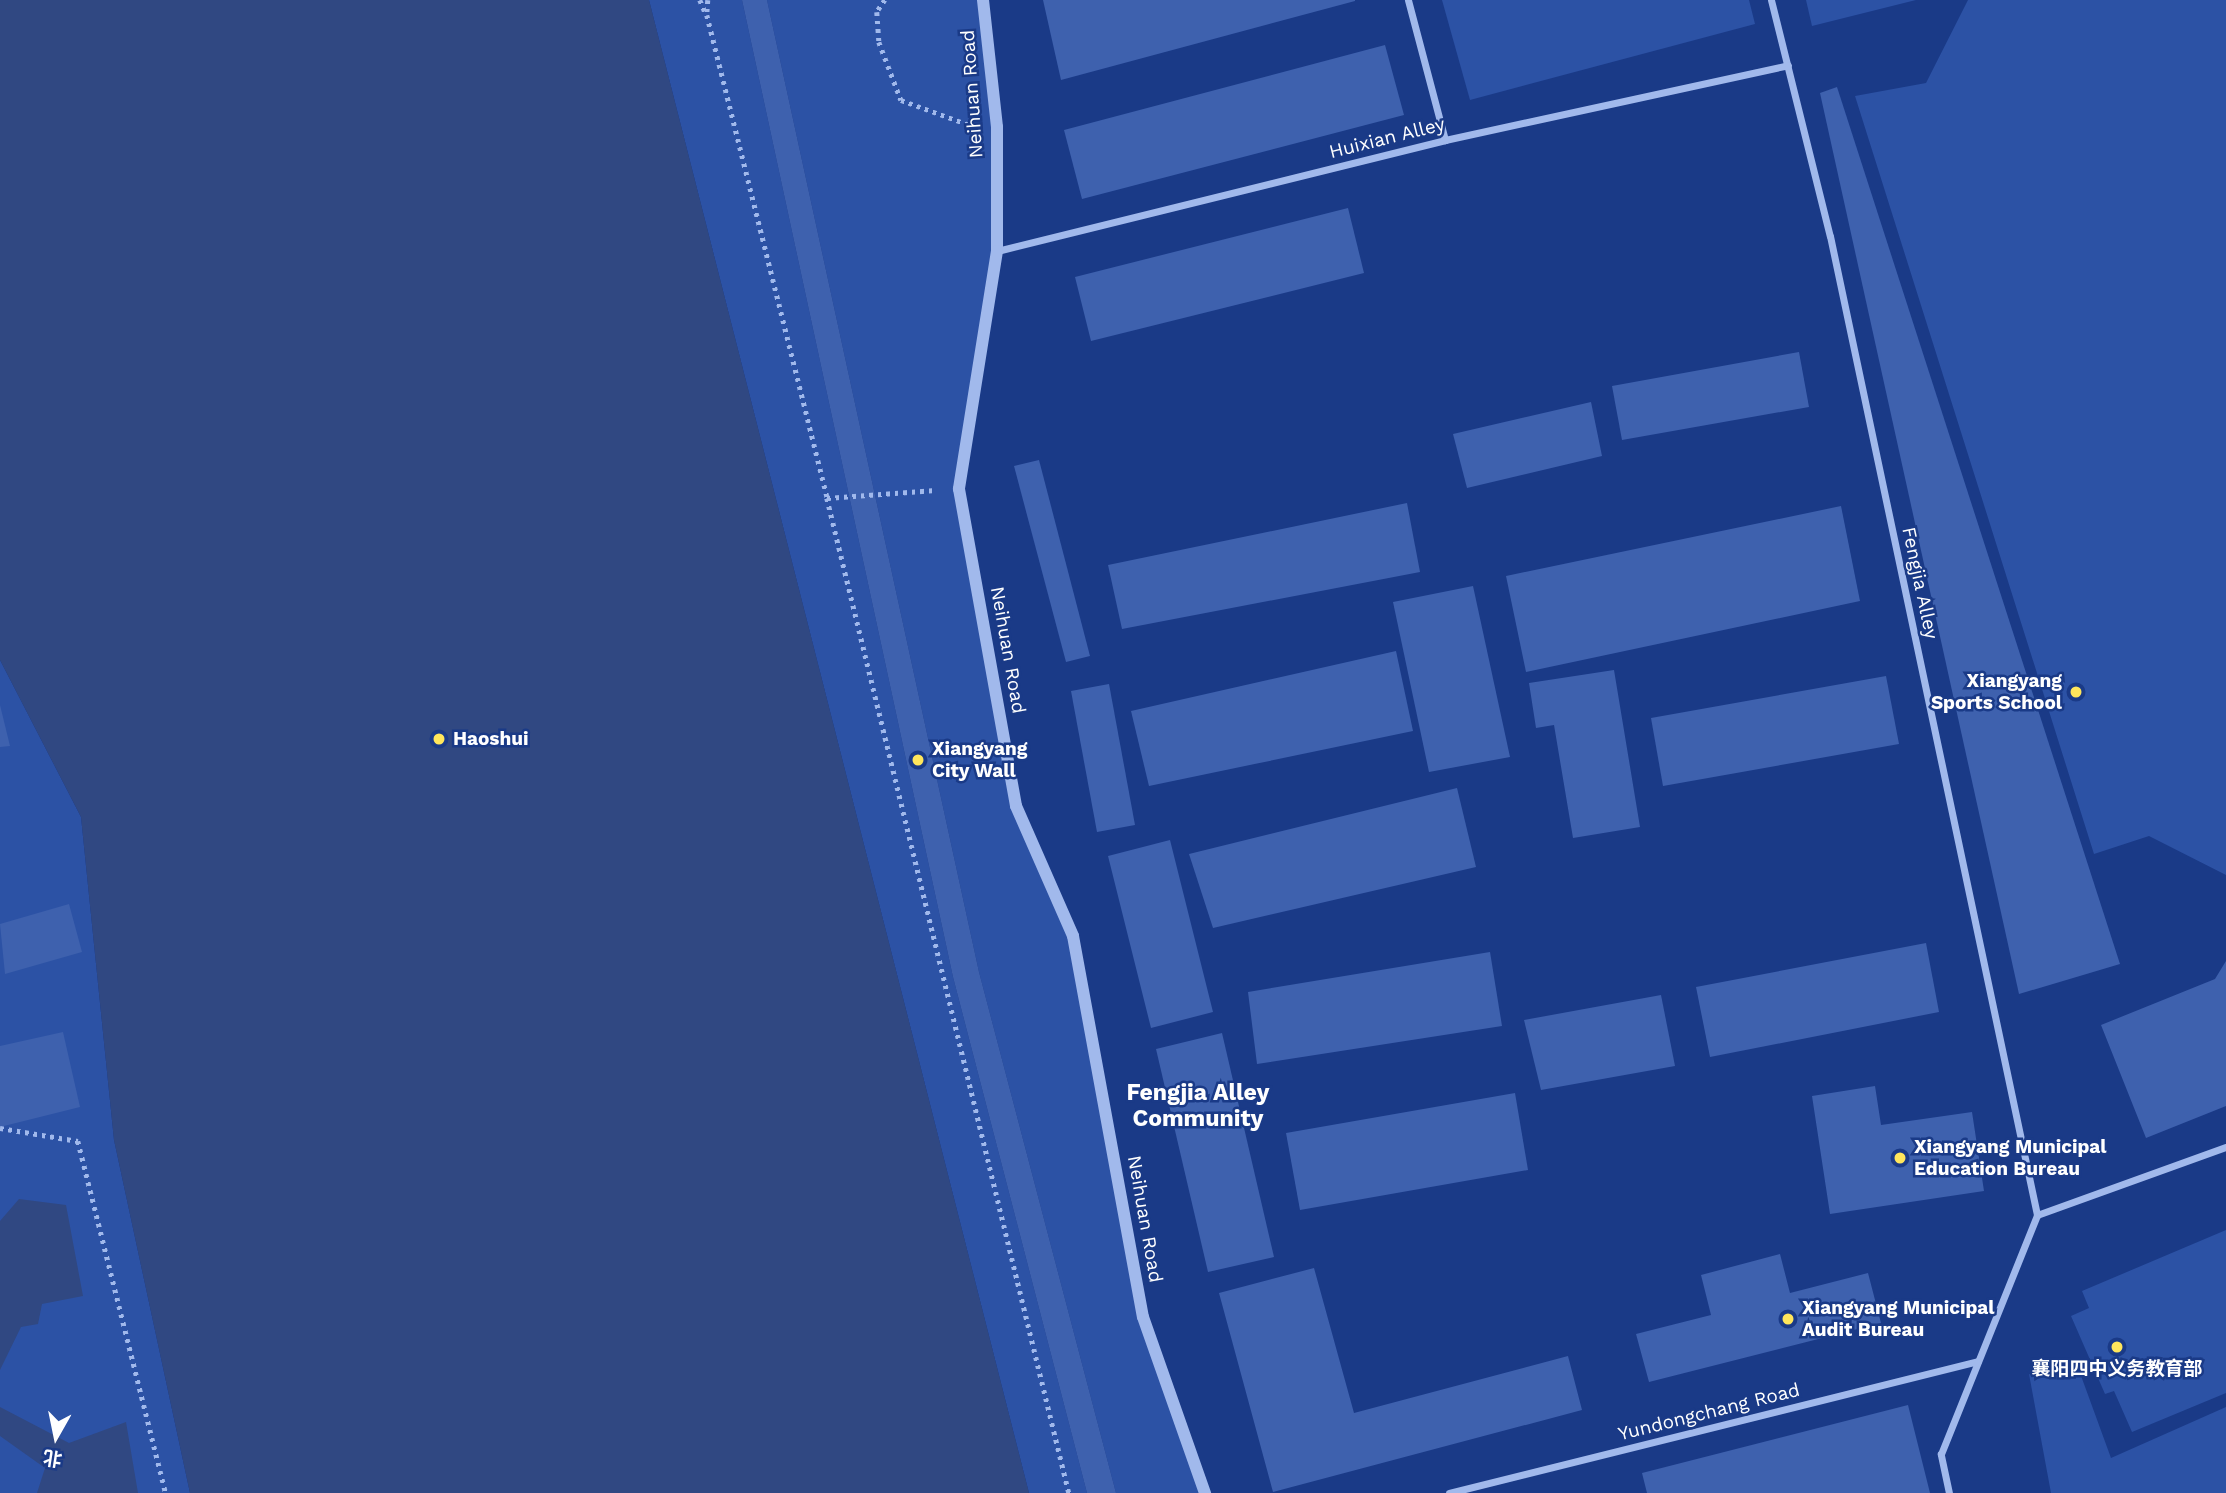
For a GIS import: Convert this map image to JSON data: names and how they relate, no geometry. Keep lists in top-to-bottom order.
{
  "streets": {
    "street": [
      "Neihuan Road",
      "Huixian Alley",
      "Fengjia Alley",
      "Yundongchang Road"
    ]
  },
  "crossings": [
    ["Neihuan Road", "Huixian Alley"],
    ["Huixian Alley", "Fengjia Alley"]
  ],
  "districts": ["Fengjia Alley Community"],
  "places": [
    "Xiangyang Sports School",
    "Haoshui",
    "Xiangyang City Wall",
    "Xiangyang Municipal Education Bureau",
    "Xiangyang Municipal Audit Bureau",
    "襄阳四中义务教育部"
  ],
  "north": "bottom"
}
